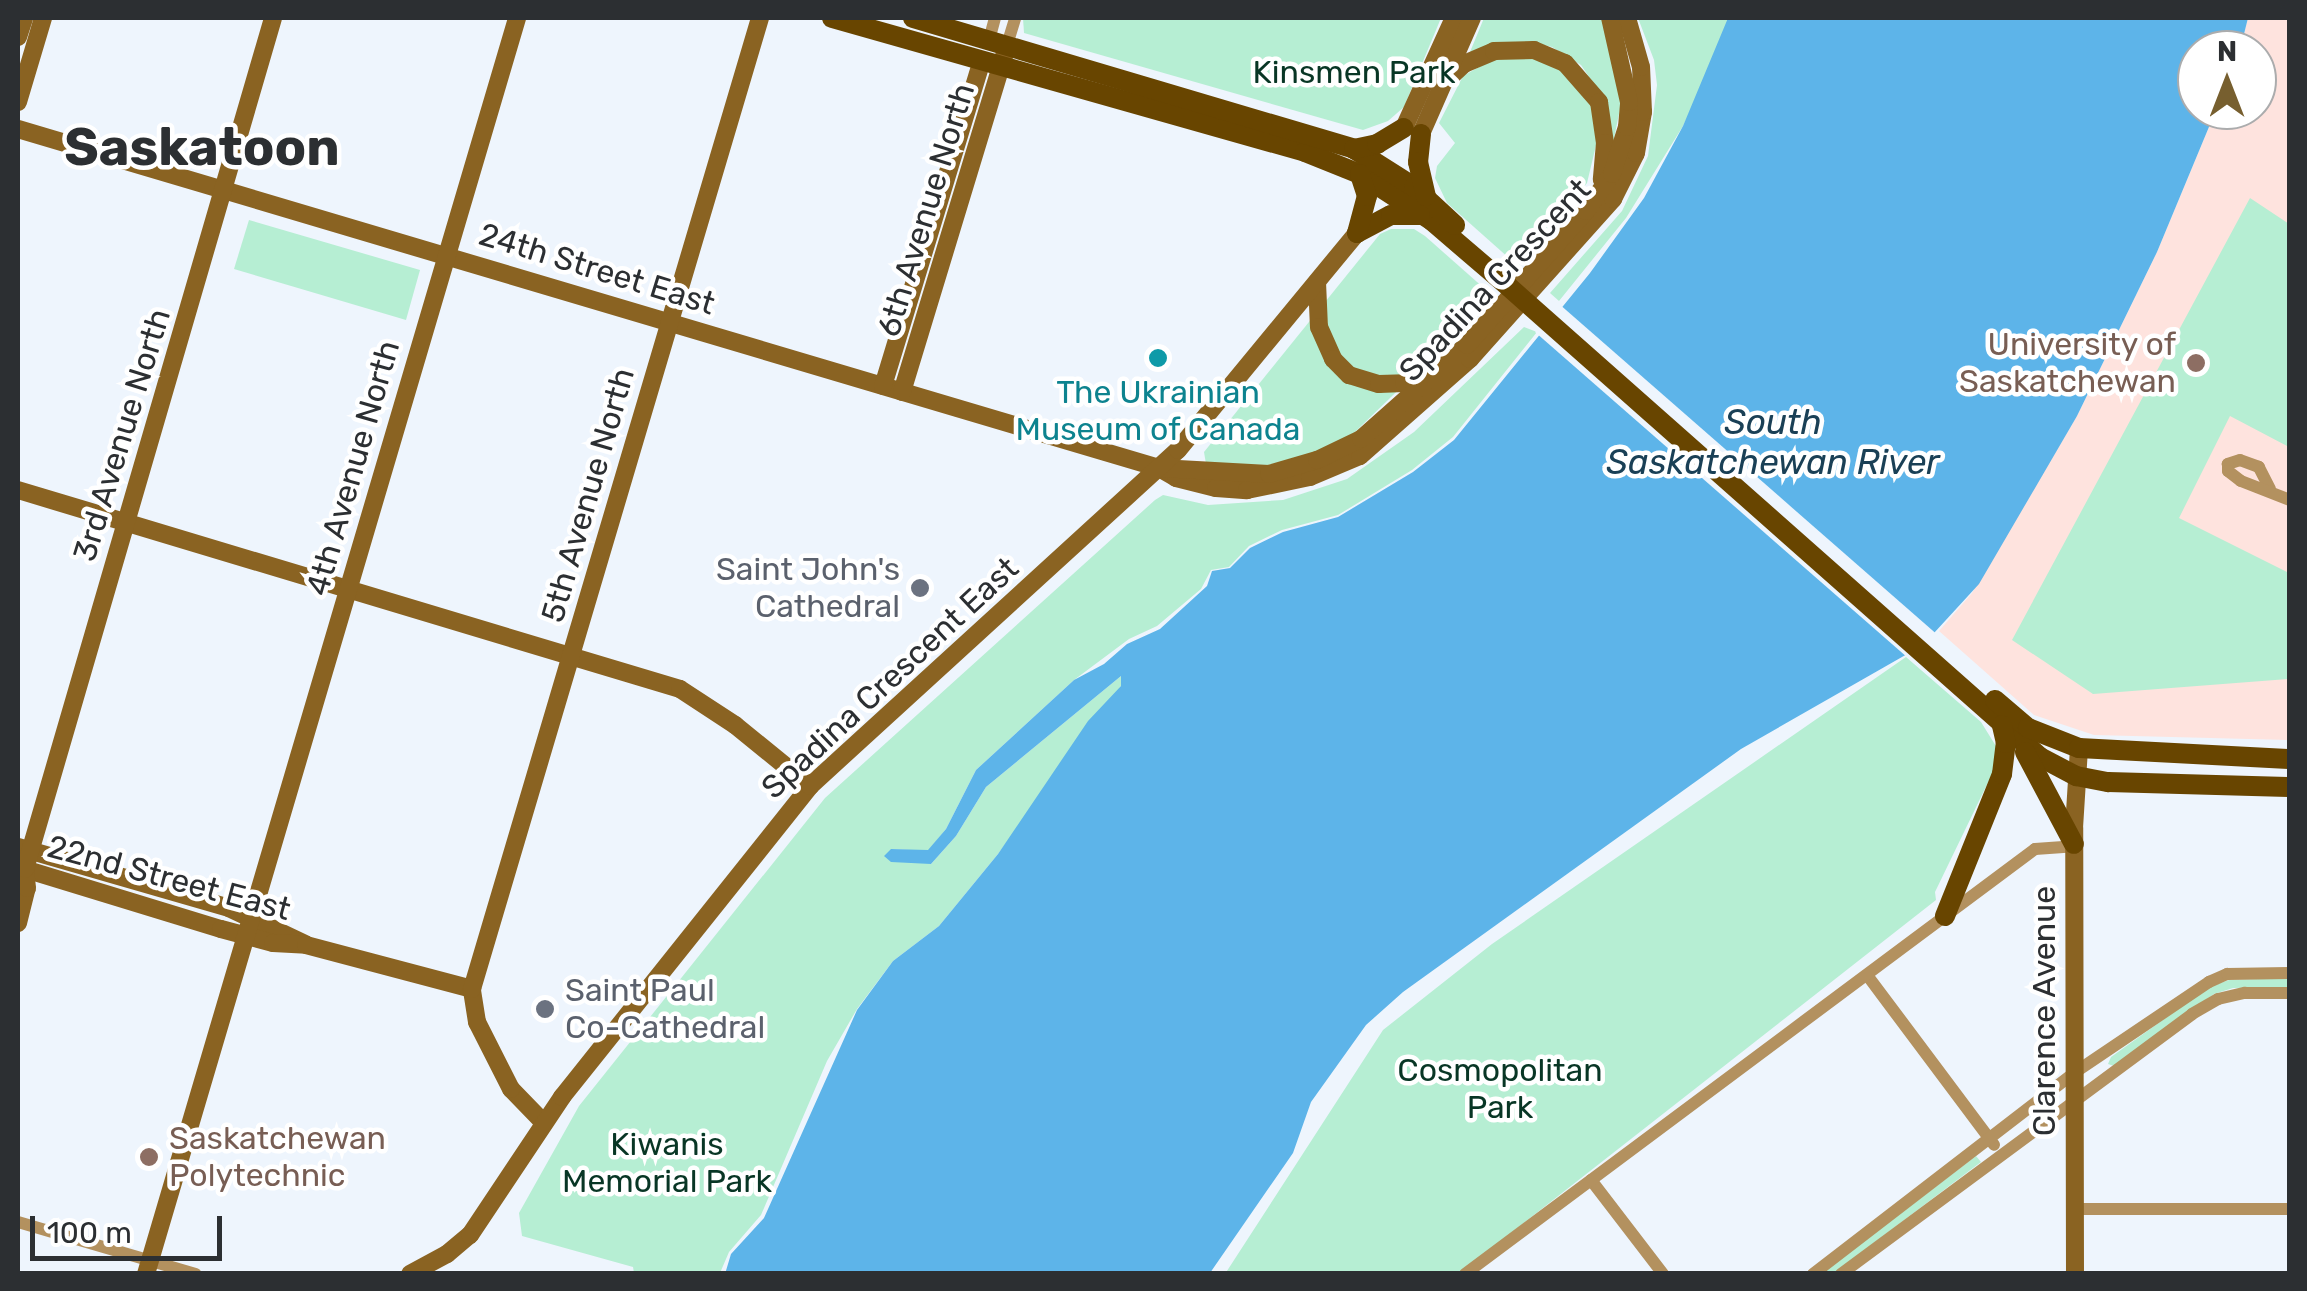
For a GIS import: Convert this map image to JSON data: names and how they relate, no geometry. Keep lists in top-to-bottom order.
{
  "streets": {
    "street": [
      "6th Avenue North",
      "24th Street East",
      "Spadina Crescent",
      "3rd Avenue North",
      "4th Avenue North",
      "5th Avenue North",
      "Spadina Crescent East",
      "22nd Street East",
      "Clarence Avenue"
    ]
  },
  "crossings": [
    ["6th Avenue North", "24th Street East"],
    ["24th Street East", "Spadina Crescent"],
    ["24th Street East", "3rd Avenue North"],
    ["24th Street East", "4th Avenue North"],
    ["24th Street East", "5th Avenue North"],
    ["24th Street East", "Spadina Crescent East"],
    ["Spadina Crescent", "Spadina Crescent East"],
    ["3rd Avenue North", "22nd Street East"],
    ["4th Avenue North", "22nd Street East"],
    ["5th Avenue North", "22nd Street East"]
  ],
  "districts": ["Saskatoon"],
  "water": ["South Saskatchewan River"],
  "parks": ["Kinsmen Park", "Cosmopolitan Park", "Kiwanis Memorial Park"],
  "places": [
    "The Ukrainian Museum of Canada",
    "University of Saskatchewan",
    "Saint John's Cathedral",
    "Saint Paul Co-Cathedral",
    "Saskatchewan Polytechnic"
  ],
  "scale_bar": "100 m",
  "north": "top"
}
